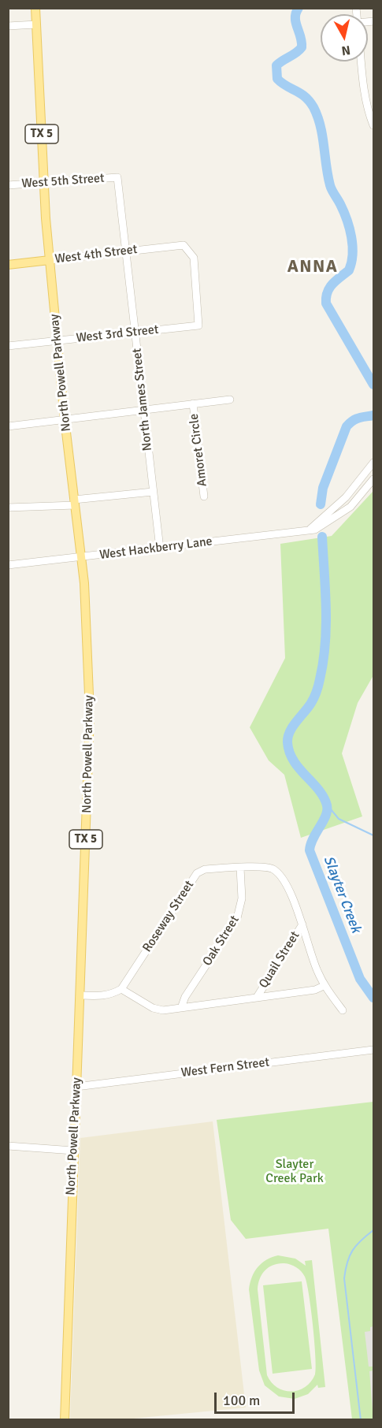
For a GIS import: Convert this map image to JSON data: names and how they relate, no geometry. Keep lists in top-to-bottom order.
{
  "streets": {
    "main road": ["TX 5", "West 4th Street", "North Powell Parkway"],
    "street": [
      "West 5th Street",
      "West 3rd Street",
      "North James Street",
      "Amoret Circle",
      "West Hackberry Lane",
      "Roseway Street",
      "Oak Street",
      "Quail Street",
      "West Fern Street"
    ]
  },
  "crossings": [
    ["TX 5", "West 5th Street"],
    ["TX 5", "West 4th Street"],
    ["TX 5", "North Powell Parkway"],
    ["West 5th Street", "North James Street"],
    ["West 4th Street", "West 3rd Street"],
    ["West 4th Street", "North Powell Parkway"],
    ["West 4th Street", "North James Street"],
    ["West 3rd Street", "North Powell Parkway"],
    ["West 3rd Street", "North James Street"],
    ["North Powell Parkway", "West Hackberry Lane"],
    ["North Powell Parkway", "West Fern Street"],
    ["North James Street", "West Hackberry Lane"],
    ["Roseway Street", "Oak Street"],
    ["Roseway Street", "Quail Street"]
  ],
  "districts": ["ANNA"],
  "water": ["Slayter Creek"],
  "parks": ["Slayter Creek Park"],
  "scale_bar": "100 m",
  "north": "bottom"
}
